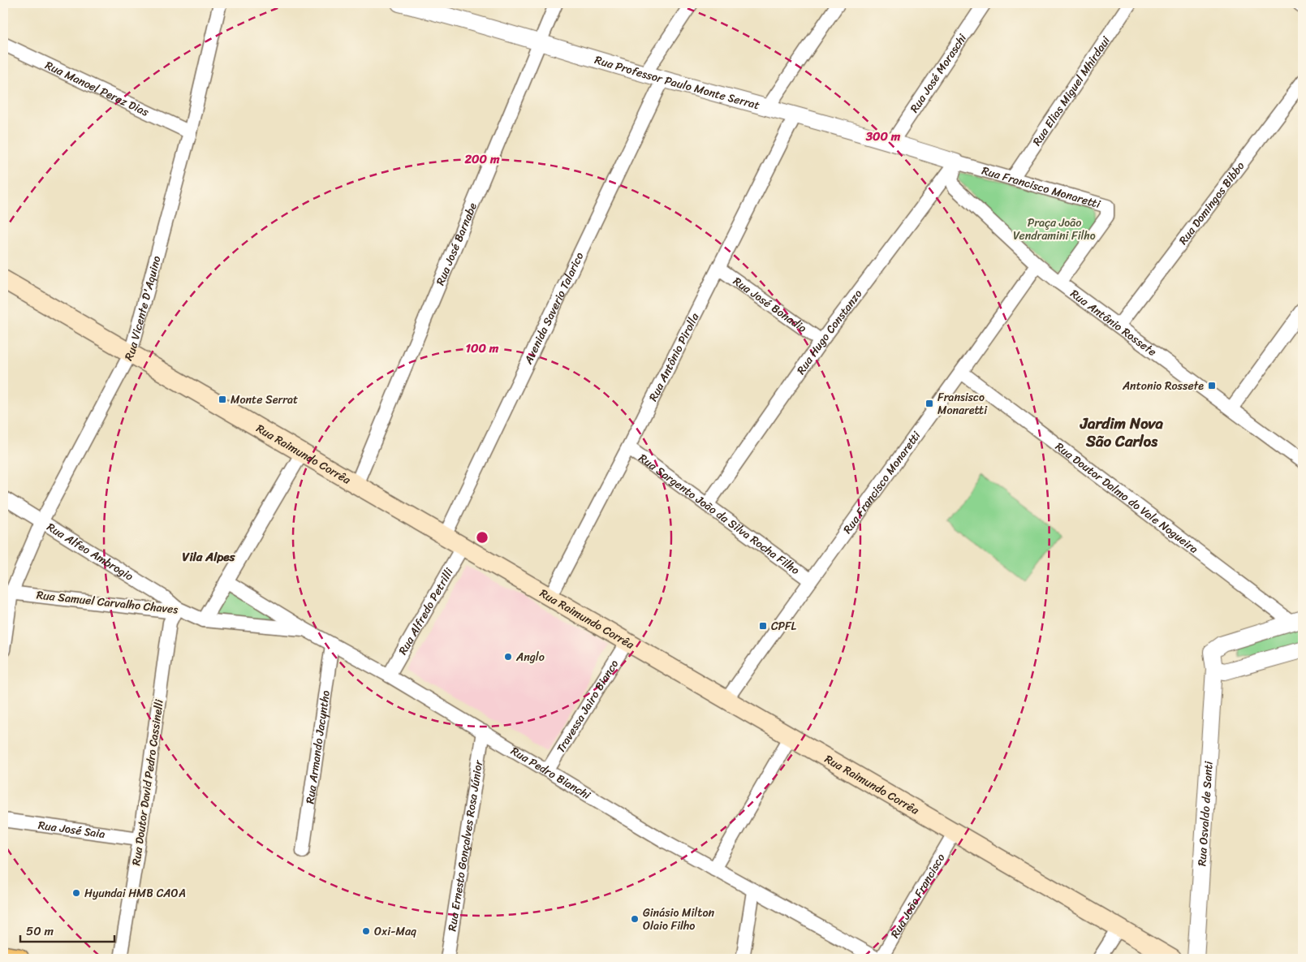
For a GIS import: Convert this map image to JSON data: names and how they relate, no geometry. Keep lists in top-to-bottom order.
{
  "streets": {
    "main road": ["Rua Raimundo Corrêa"],
    "street": [
      "Rua José Moraschi",
      "Rua Professor Paulo Monte Serrat",
      "Rua Manoel Perez Dias",
      "Rua Elias Miguel Mhirdaui",
      "Rua Francisco Monaretti",
      "Rua Domingos Bibbo",
      "Rua José Barnabe",
      "Rua José Bonadio",
      "Rua Vicente D'Aquino",
      "Avenida Saverio Talarico",
      "Rua Antônio Rossete",
      "Rua Hugo Constanzo",
      "Rua Antônio Pirolla",
      "Rua Doutor Dalmo do Vale Nogueira",
      "Rua Sargento João da Silva Rocha Filho",
      "Rua Alfeo Ambrogio",
      "Rua Samuel Carvalho Chaves",
      "Rua Alfredo Petrilli",
      "Travessa Jairo Bianco",
      "Rua Armando Jacyntho",
      "Rua Pedro Bianchi",
      "Rua Doutor David Pedro Cassinelli",
      "Rua Osvaldo de Santi",
      "Rua José Saia",
      "Rua Ernesto Gonçalves Rosa Júnior",
      "Rua João Francisco"
    ]
  },
  "crossings": [
    ["Rua José Moraschi", "Rua Professor Paulo Monte Serrat"],
    ["Rua Professor Paulo Monte Serrat", "Rua Francisco Monaretti"],
    ["Rua Professor Paulo Monte Serrat", "Rua José Barnabe"],
    ["Rua Professor Paulo Monte Serrat", "Avenida Saverio Talarico"],
    ["Rua Professor Paulo Monte Serrat", "Rua Antônio Rossete"],
    ["Rua Professor Paulo Monte Serrat", "Rua Hugo Constanzo"],
    ["Rua Professor Paulo Monte Serrat", "Rua Antônio Pirolla"],
    ["Rua Manoel Perez Dias", "Rua Vicente D'Aquino"],
    ["Rua Elias Miguel Mhirdaui", "Rua Francisco Monaretti"],
    ["Rua Francisco Monaretti", "Rua Antônio Rossete"],
    ["Rua Francisco Monaretti", "Rua Hugo Constanzo"],
    ["Rua Francisco Monaretti", "Rua Raimundo Corrêa"],
    ["Rua Francisco Monaretti", "Rua Doutor Dalmo do Vale Nogueira"],
    ["Rua Francisco Monaretti", "Rua Sargento João da Silva Rocha Filho"],
    ["Rua Domingos Bibbo", "Rua Antônio Rossete"],
    ["Rua José Barnabe", "Rua Raimundo Corrêa"],
    ["Rua José Bonadio", "Rua Hugo Constanzo"],
    ["Rua José Bonadio", "Rua Antônio Pirolla"],
    ["Rua Vicente D'Aquino", "Rua Raimundo Corrêa"],
    ["Rua Vicente D'Aquino", "Rua Alfeo Ambrogio"],
    ["Rua Vicente D'Aquino", "Rua Samuel Carvalho Chaves"],
    ["Avenida Saverio Talarico", "Rua Raimundo Corrêa"],
    ["Rua Antônio Rossete", "Rua Hugo Constanzo"],
    ["Rua Hugo Constanzo", "Rua Sargento João da Silva Rocha Filho"],
    ["Rua Antônio Pirolla", "Rua Raimundo Corrêa"],
    ["Rua Antônio Pirolla", "Rua Sargento João da Silva Rocha Filho"],
    ["Rua Raimundo Corrêa", "Rua Alfredo Petrilli"],
    ["Rua Raimundo Corrêa", "Travessa Jairo Bianco"],
    ["Rua Raimundo Corrêa", "Rua João Francisco"],
    ["Rua Doutor Dalmo do Vale Nogueira", "Rua Osvaldo de Santi"],
    ["Rua Alfeo Ambrogio", "Rua Samuel Carvalho Chaves"],
    ["Rua Alfeo Ambrogio", "Rua Doutor David Pedro Cassinelli"],
    ["Rua Samuel Carvalho Chaves", "Rua Pedro Bianchi"],
    ["Rua Samuel Carvalho Chaves", "Rua Doutor David Pedro Cassinelli"],
    ["Rua Alfredo Petrilli", "Rua Pedro Bianchi"],
    ["Travessa Jairo Bianco", "Rua Pedro Bianchi"],
    ["Rua Armando Jacyntho", "Rua Pedro Bianchi"],
    ["Rua Pedro Bianchi", "Rua Ernesto Gonçalves Rosa Júnior"],
    ["Rua Doutor David Pedro Cassinelli", "Rua José Saia"]
  ],
  "districts": ["Jardim Nova São Carlos", "Vila Alpes"],
  "parks": ["Praça João Vendramini Filho"],
  "places": {
    "transit": [
      "Antonio Rossete",
      "Monte Serrat",
      "Fransisco Monaretti",
      "CPFL"
    ],
    "other": [
      "Anglo",
      "Hyundai HMB CAOA",
      "Ginásio Milton Olaio Filho",
      "Oxi-Maq"
    ]
  },
  "scale_bar": "50 m",
  "rings": ["300 m", "200 m", "100 m"]
}
